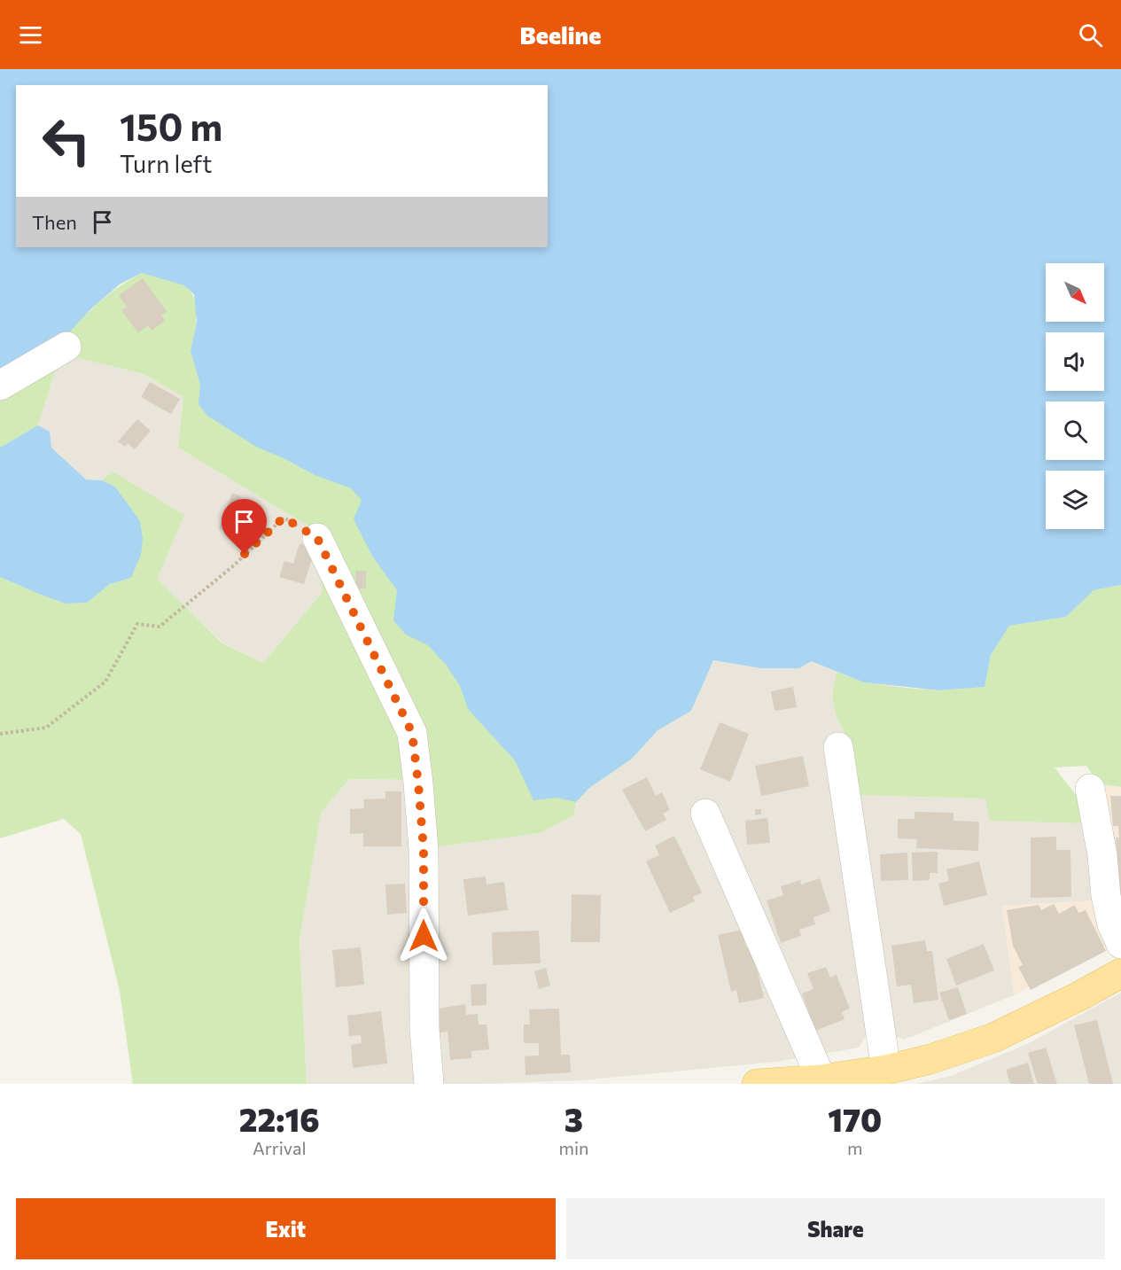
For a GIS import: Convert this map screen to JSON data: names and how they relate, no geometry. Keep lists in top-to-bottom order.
{
  "north": "bottom right",
  "page": {
    "header": "Beeline",
    "turn": ["150 m", "Turn left"],
    "then": "Then",
    "eta": [
      "22:16",
      "Arrival",
      "3",
      "min",
      "170",
      "m"
    ],
    "buttons": ["Exit", "Share"]
  }
}
